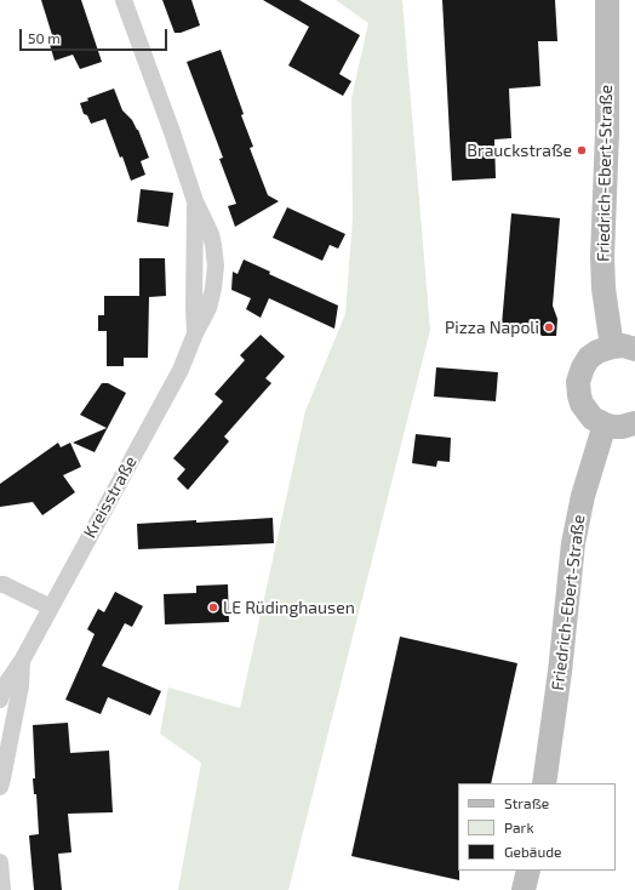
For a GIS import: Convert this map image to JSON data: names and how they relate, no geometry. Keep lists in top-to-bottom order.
{
  "streets": {
    "street": ["Friedrich-Ebert-Straße", "Kreisstraße"]
  },
  "places": ["Brauckstraße", "Pizza Napoli", "LE Rüdinghausen"],
  "legend": ["Straße", "Park", "Gebäude"],
  "scale_bar": "50 m"
}
